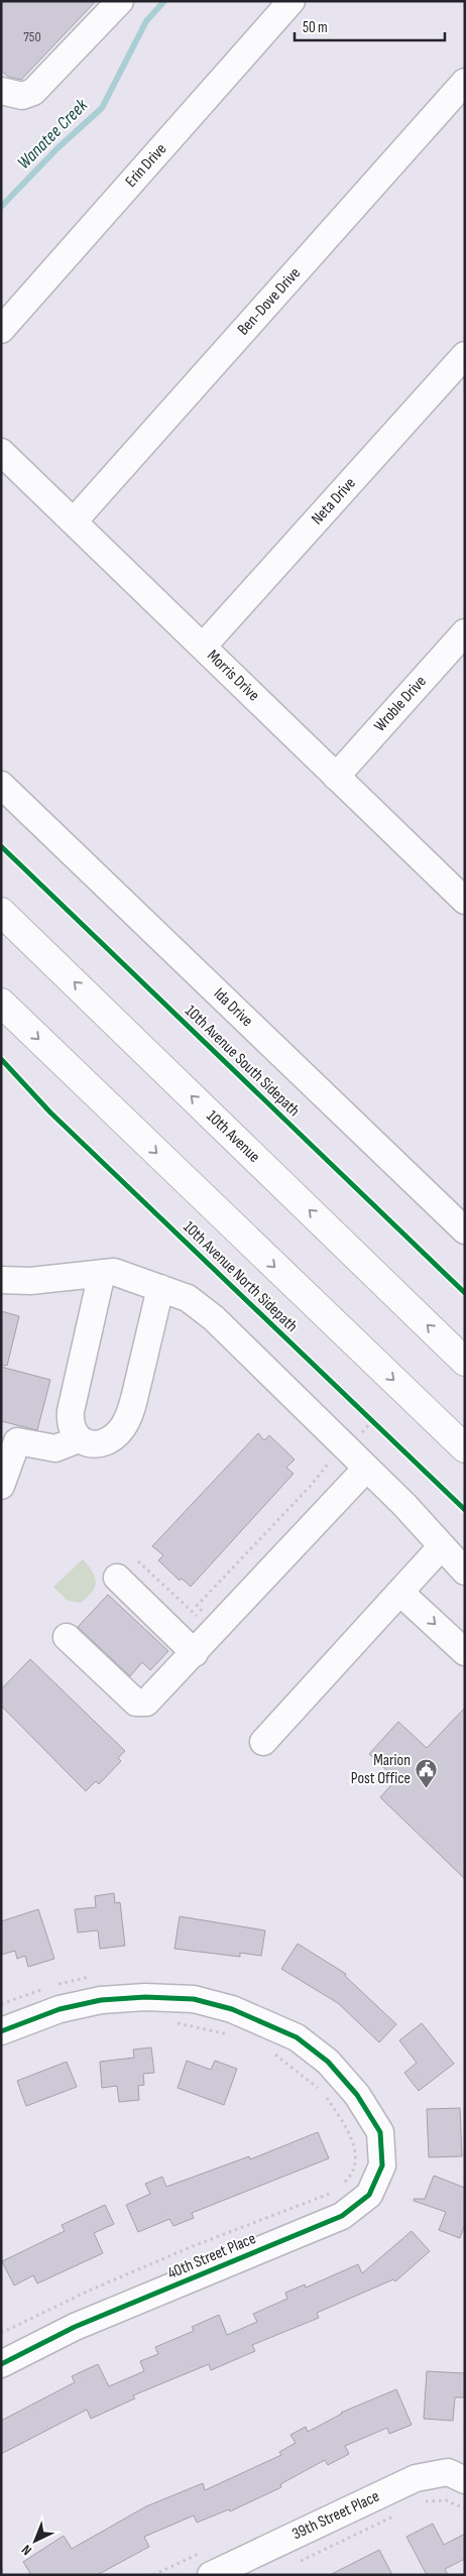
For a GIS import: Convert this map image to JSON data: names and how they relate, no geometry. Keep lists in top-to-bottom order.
{
  "streets": {
    "main road": ["10th Avenue"],
    "street": [
      "Erin Drive",
      "Ben-Dove Drive",
      "Neta Drive",
      "Morris Drive",
      "Wroble Drive",
      "Ida Drive",
      "40th Street Place",
      "39th Street Place"
    ],
    "cycle path": ["10th Avenue South Sidepath", "10th Avenue North Sidepath"]
  },
  "crossings": [
    ["Ben-Dove Drive", "Morris Drive"],
    ["Neta Drive", "Morris Drive"],
    ["Morris Drive", "Wroble Drive"]
  ],
  "water": ["Wanatee Creek"],
  "places": {
    "public building": ["Marion Post Office"]
  },
  "house_numbers": ["750"],
  "scale_bar": "50 m",
  "north": "bottom left"
}
